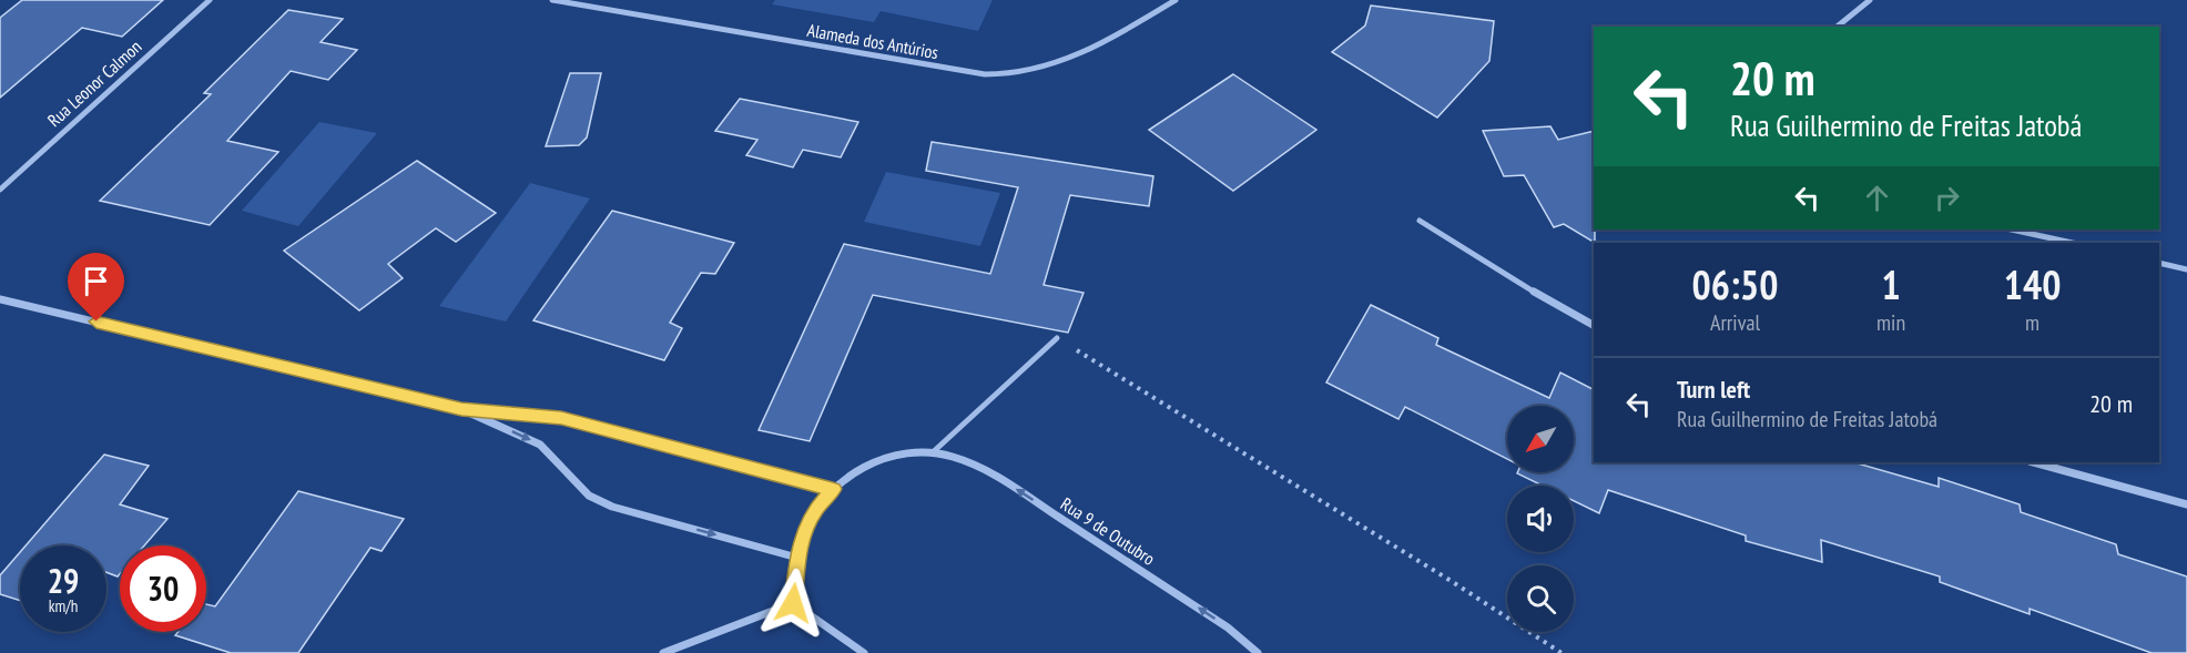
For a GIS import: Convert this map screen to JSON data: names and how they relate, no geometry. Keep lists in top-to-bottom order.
{
  "streets": {
    "street": ["Alameda dos Antúrios", "Rua Leonor Calmon", "Rua 9 de Outubro"]
  },
  "one_way": ["Rua 9 de Outubro"],
  "north": "bottom left",
  "page": {
    "turn": ["20 m", "Rua Guilhermino de Freitas Jatobá"],
    "eta": [
      "06:50",
      "Arrival",
      "1",
      "min",
      "140",
      "m"
    ],
    "list": [
      {
        "name": "Turn left",
        "note": "Rua Guilhermino de Freitas Jatobá",
        "value": "20 m"
      }
    ],
    "speed": "29 km/h",
    "limit": "30"
  }
}
